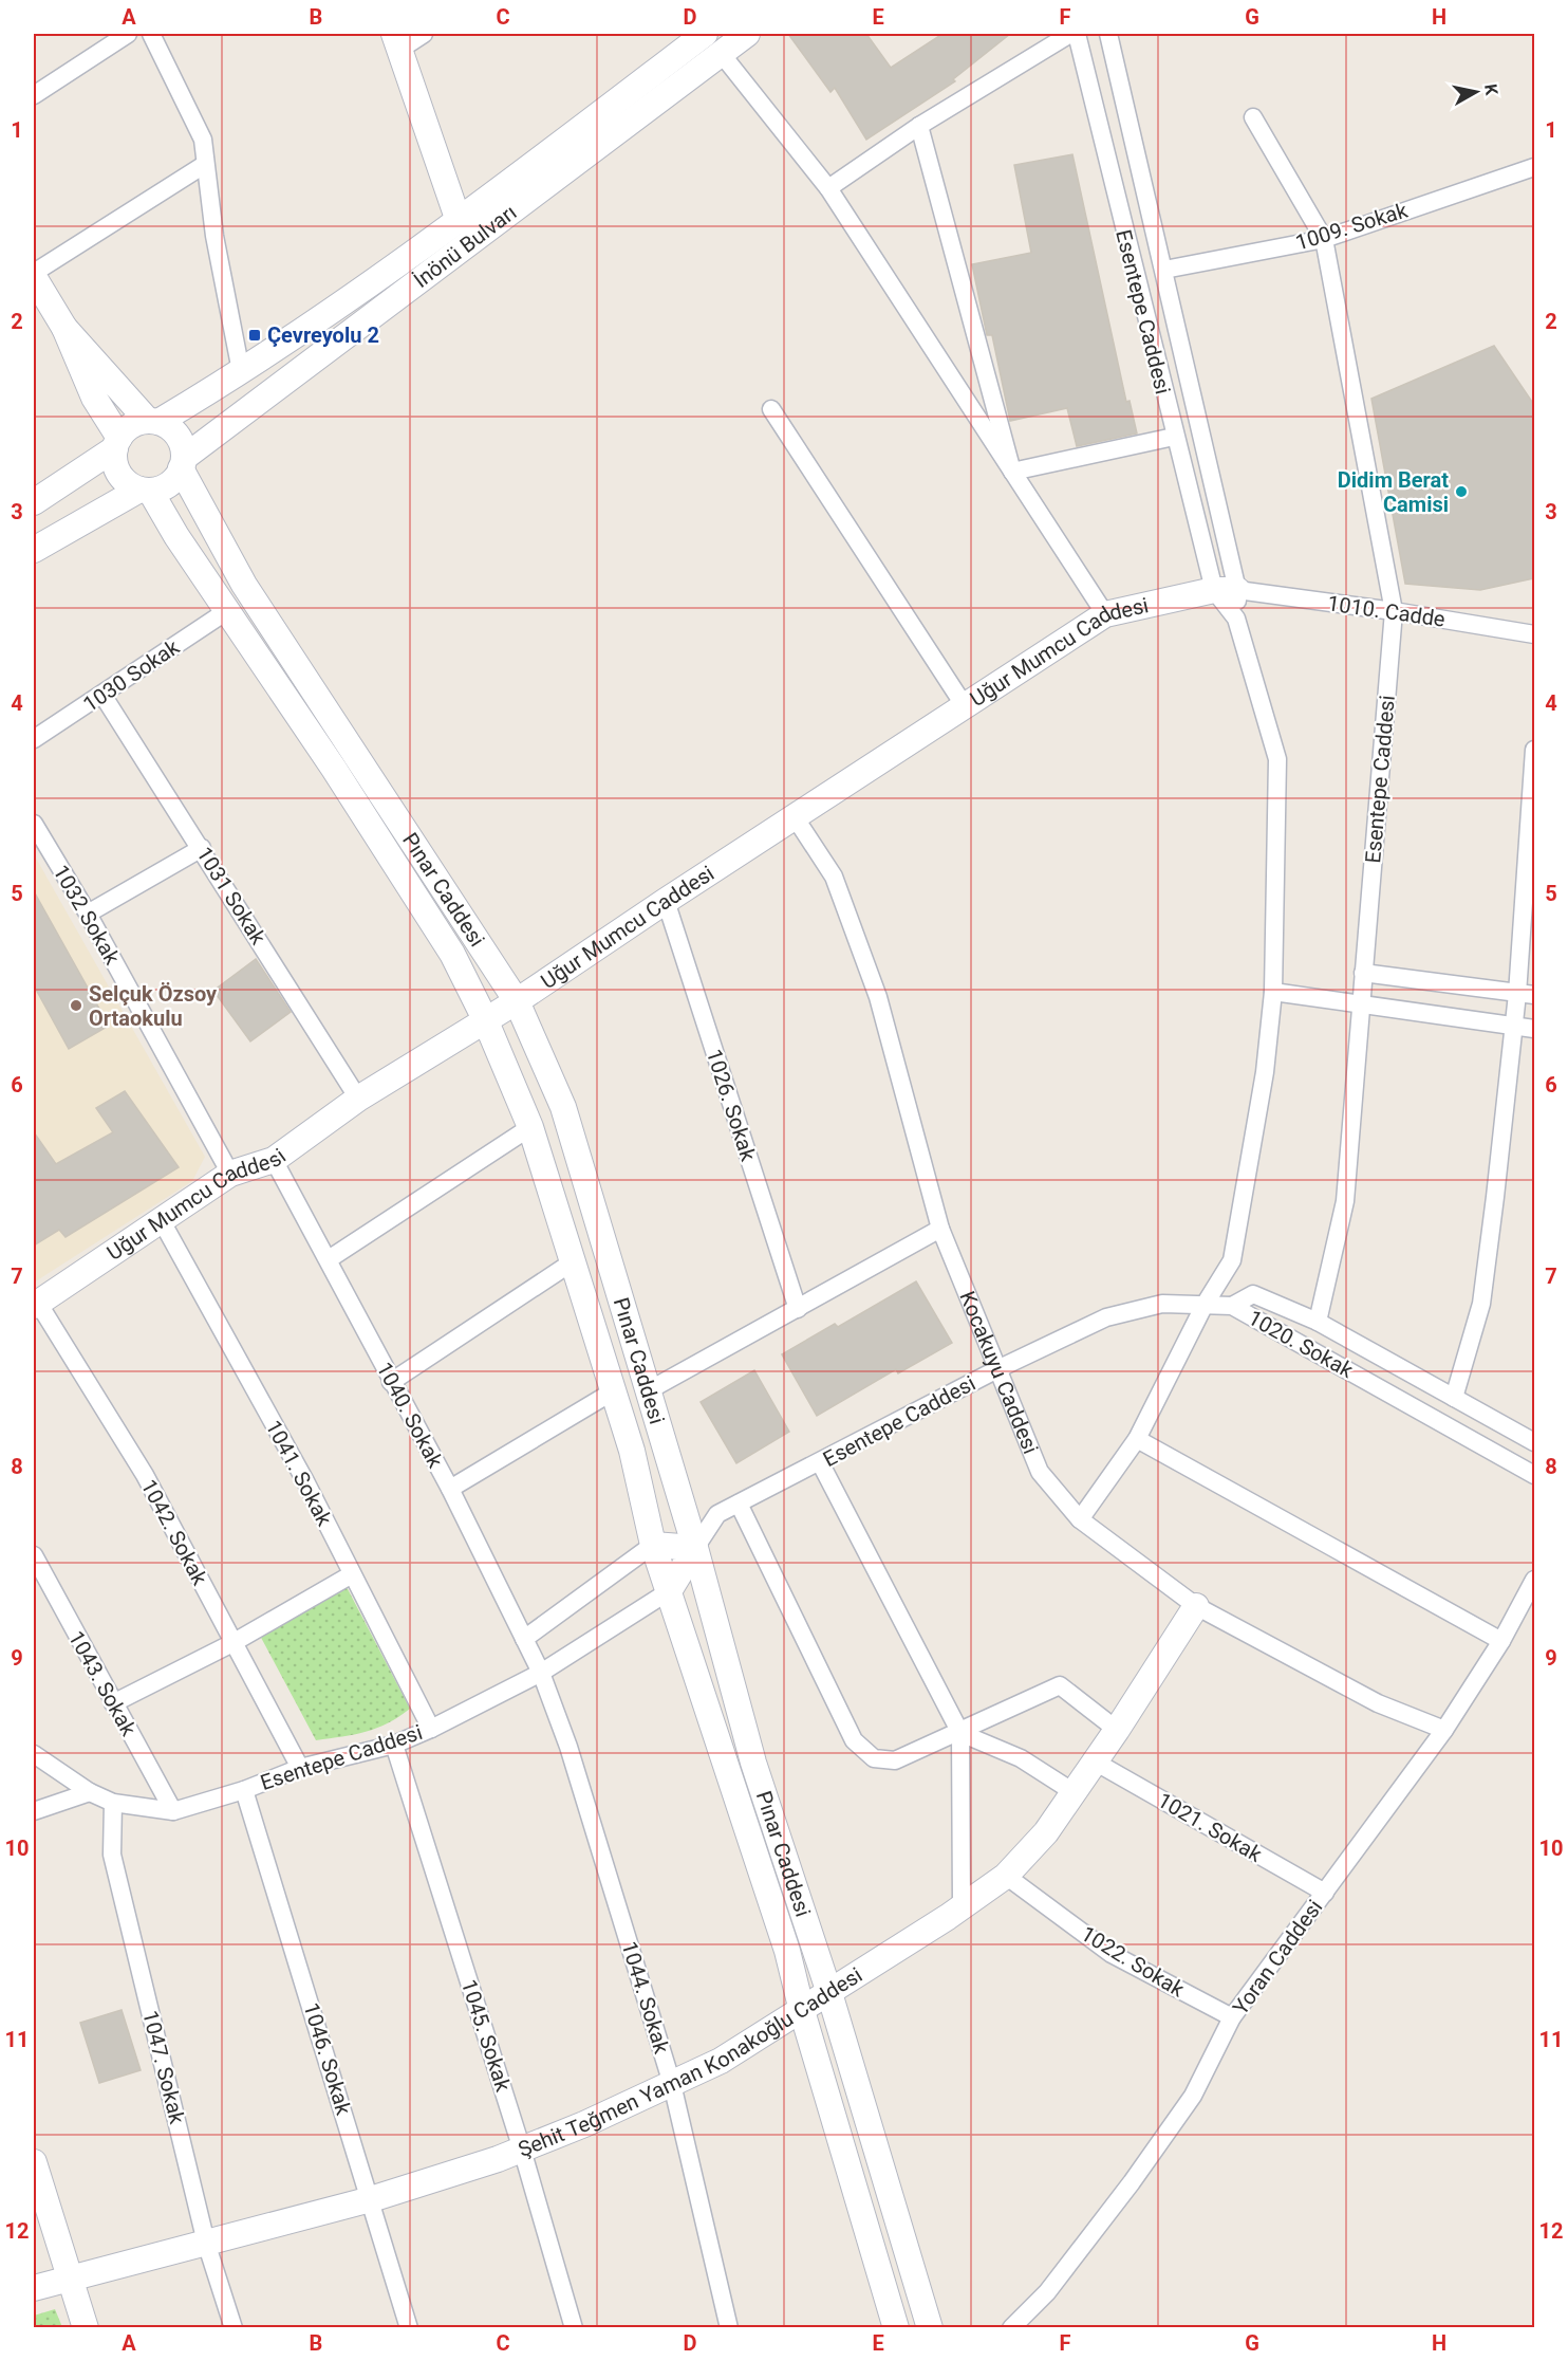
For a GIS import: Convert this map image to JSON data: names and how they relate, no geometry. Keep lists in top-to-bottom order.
{
  "streets": {
    "main road": [
      "İnönü Bulvarı",
      "Uğur Mumcu Caddesi",
      "Pınar Caddesi",
      "Şehit Teğmen Yaman Konakoğlu Caddesi"
    ],
    "street": [
      "1009. Sokak",
      "Esentepe Caddesi",
      "1010. Cadde",
      "1030 Sokak",
      "1031 Sokak",
      "1032 Sokak",
      "1026. Sokak",
      "1020. Sokak",
      "Kocakuyu Caddesi",
      "1040. Sokak",
      "1041. Sokak",
      "1042. Sokak",
      "1043. Sokak",
      "1021. Sokak",
      "Yoran Caddesi",
      "1022. Sokak",
      "1044. Sokak",
      "1045. Sokak",
      "1046. Sokak",
      "1047. Sokak"
    ]
  },
  "crossings": [
    ["1009. Sokak", "Esentepe Caddesi"],
    ["İnönü Bulvarı", "Pınar Caddesi"],
    ["Esentepe Caddesi", "1010. Cadde"],
    ["Esentepe Caddesi", "Uğur Mumcu Caddesi"],
    ["Esentepe Caddesi", "Pınar Caddesi"],
    ["Esentepe Caddesi", "1020. Sokak"],
    ["Esentepe Caddesi", "Kocakuyu Caddesi"],
    ["Esentepe Caddesi", "1040. Sokak"],
    ["Esentepe Caddesi", "1041. Sokak"],
    ["Esentepe Caddesi", "1042. Sokak"],
    ["Esentepe Caddesi", "1043. Sokak"],
    ["Esentepe Caddesi", "1044. Sokak"],
    ["Esentepe Caddesi", "1045. Sokak"],
    ["Esentepe Caddesi", "1046. Sokak"],
    ["Esentepe Caddesi", "1047. Sokak"],
    ["1010. Cadde", "Uğur Mumcu Caddesi"],
    ["Uğur Mumcu Caddesi", "Pınar Caddesi"],
    ["Uğur Mumcu Caddesi", "1031 Sokak"],
    ["Uğur Mumcu Caddesi", "1032 Sokak"],
    ["Uğur Mumcu Caddesi", "1026. Sokak"],
    ["Uğur Mumcu Caddesi", "Kocakuyu Caddesi"],
    ["Uğur Mumcu Caddesi", "1040. Sokak"],
    ["Uğur Mumcu Caddesi", "1041. Sokak"],
    ["Uğur Mumcu Caddesi", "1042. Sokak"],
    ["1030 Sokak", "Pınar Caddesi"],
    ["1030 Sokak", "1031 Sokak"],
    ["Pınar Caddesi", "Şehit Teğmen Yaman Konakoğlu Caddesi"],
    ["Kocakuyu Caddesi", "Yoran Caddesi"],
    ["Kocakuyu Caddesi", "Şehit Teğmen Yaman Konakoğlu Caddesi"],
    ["1040. Sokak", "1044. Sokak"],
    ["1021. Sokak", "Yoran Caddesi"],
    ["1021. Sokak", "Şehit Teğmen Yaman Konakoğlu Caddesi"],
    ["Yoran Caddesi", "1022. Sokak"],
    ["1022. Sokak", "Şehit Teğmen Yaman Konakoğlu Caddesi"],
    ["1044. Sokak", "Şehit Teğmen Yaman Konakoğlu Caddesi"],
    ["1045. Sokak", "Şehit Teğmen Yaman Konakoğlu Caddesi"],
    ["1046. Sokak", "Şehit Teğmen Yaman Konakoğlu Caddesi"],
    ["Şehit Teğmen Yaman Konakoğlu Caddesi", "1047. Sokak"]
  ],
  "places": {
    "transit": ["Çevreyolu 2"],
    "other": ["Didim Berat Camisi", "Selçuk Özsoy Ortaokulu"]
  },
  "north": "right",
  "grid": {
    "columns": [
      "A",
      "B",
      "C",
      "D",
      "E",
      "F",
      "G",
      "H"
    ],
    "rows": [
      "1",
      "2",
      "3",
      "4",
      "5",
      "6",
      "7",
      "8",
      "9",
      "10",
      "11",
      "12"
    ]
  }
}
